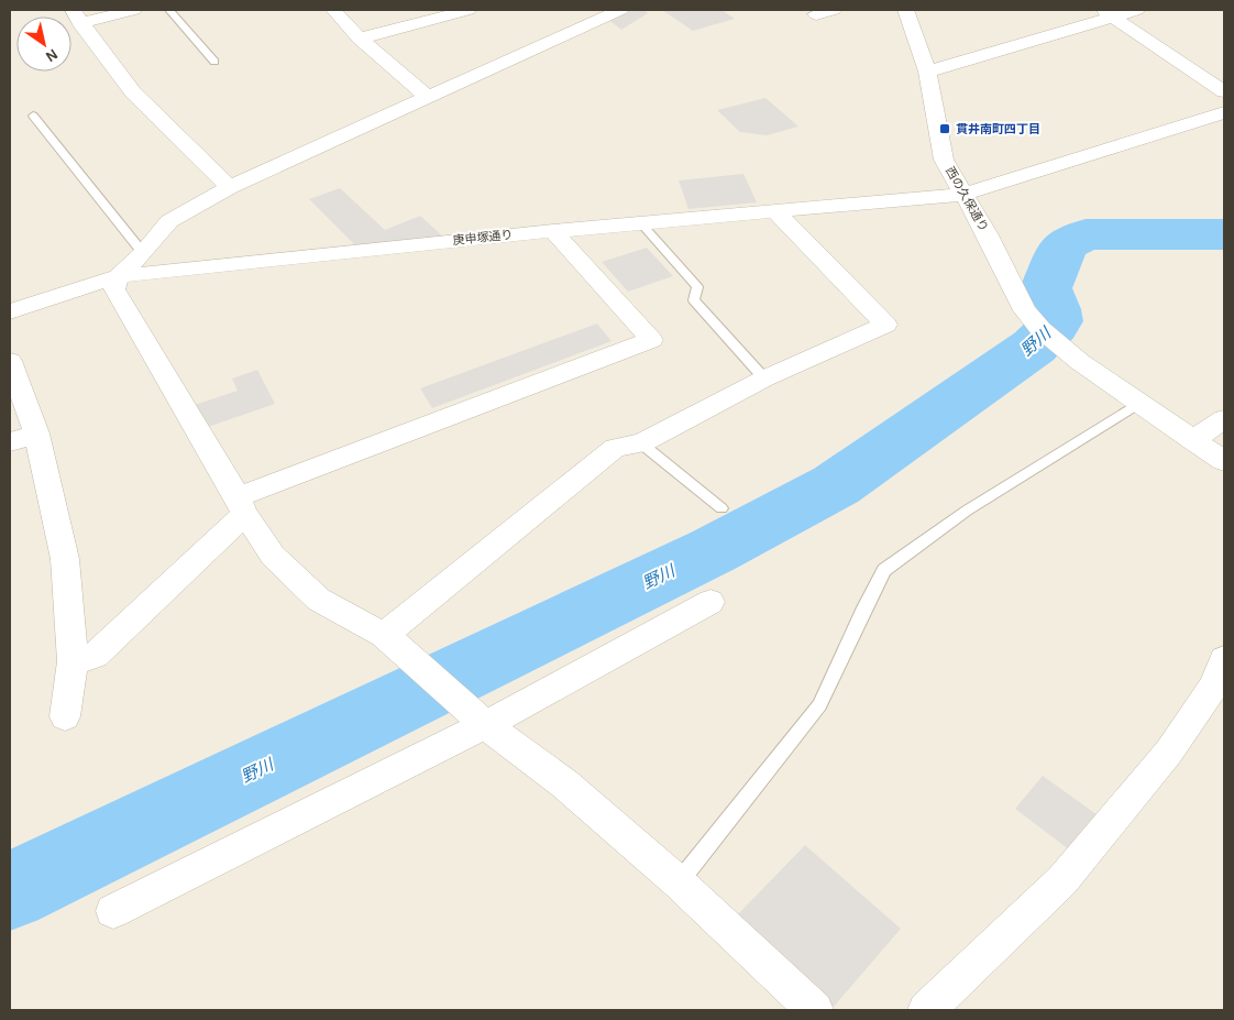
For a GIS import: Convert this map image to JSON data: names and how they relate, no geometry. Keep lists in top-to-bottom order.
{
  "streets": {
    "street": ["西の久保通り", "庚申塚通り"]
  },
  "crossings": [
    ["西の久保通り", "庚申塚通り"]
  ],
  "water": ["野川"],
  "places": {
    "transit": ["貫井南町四丁目"]
  },
  "north": "bottom right"
}
